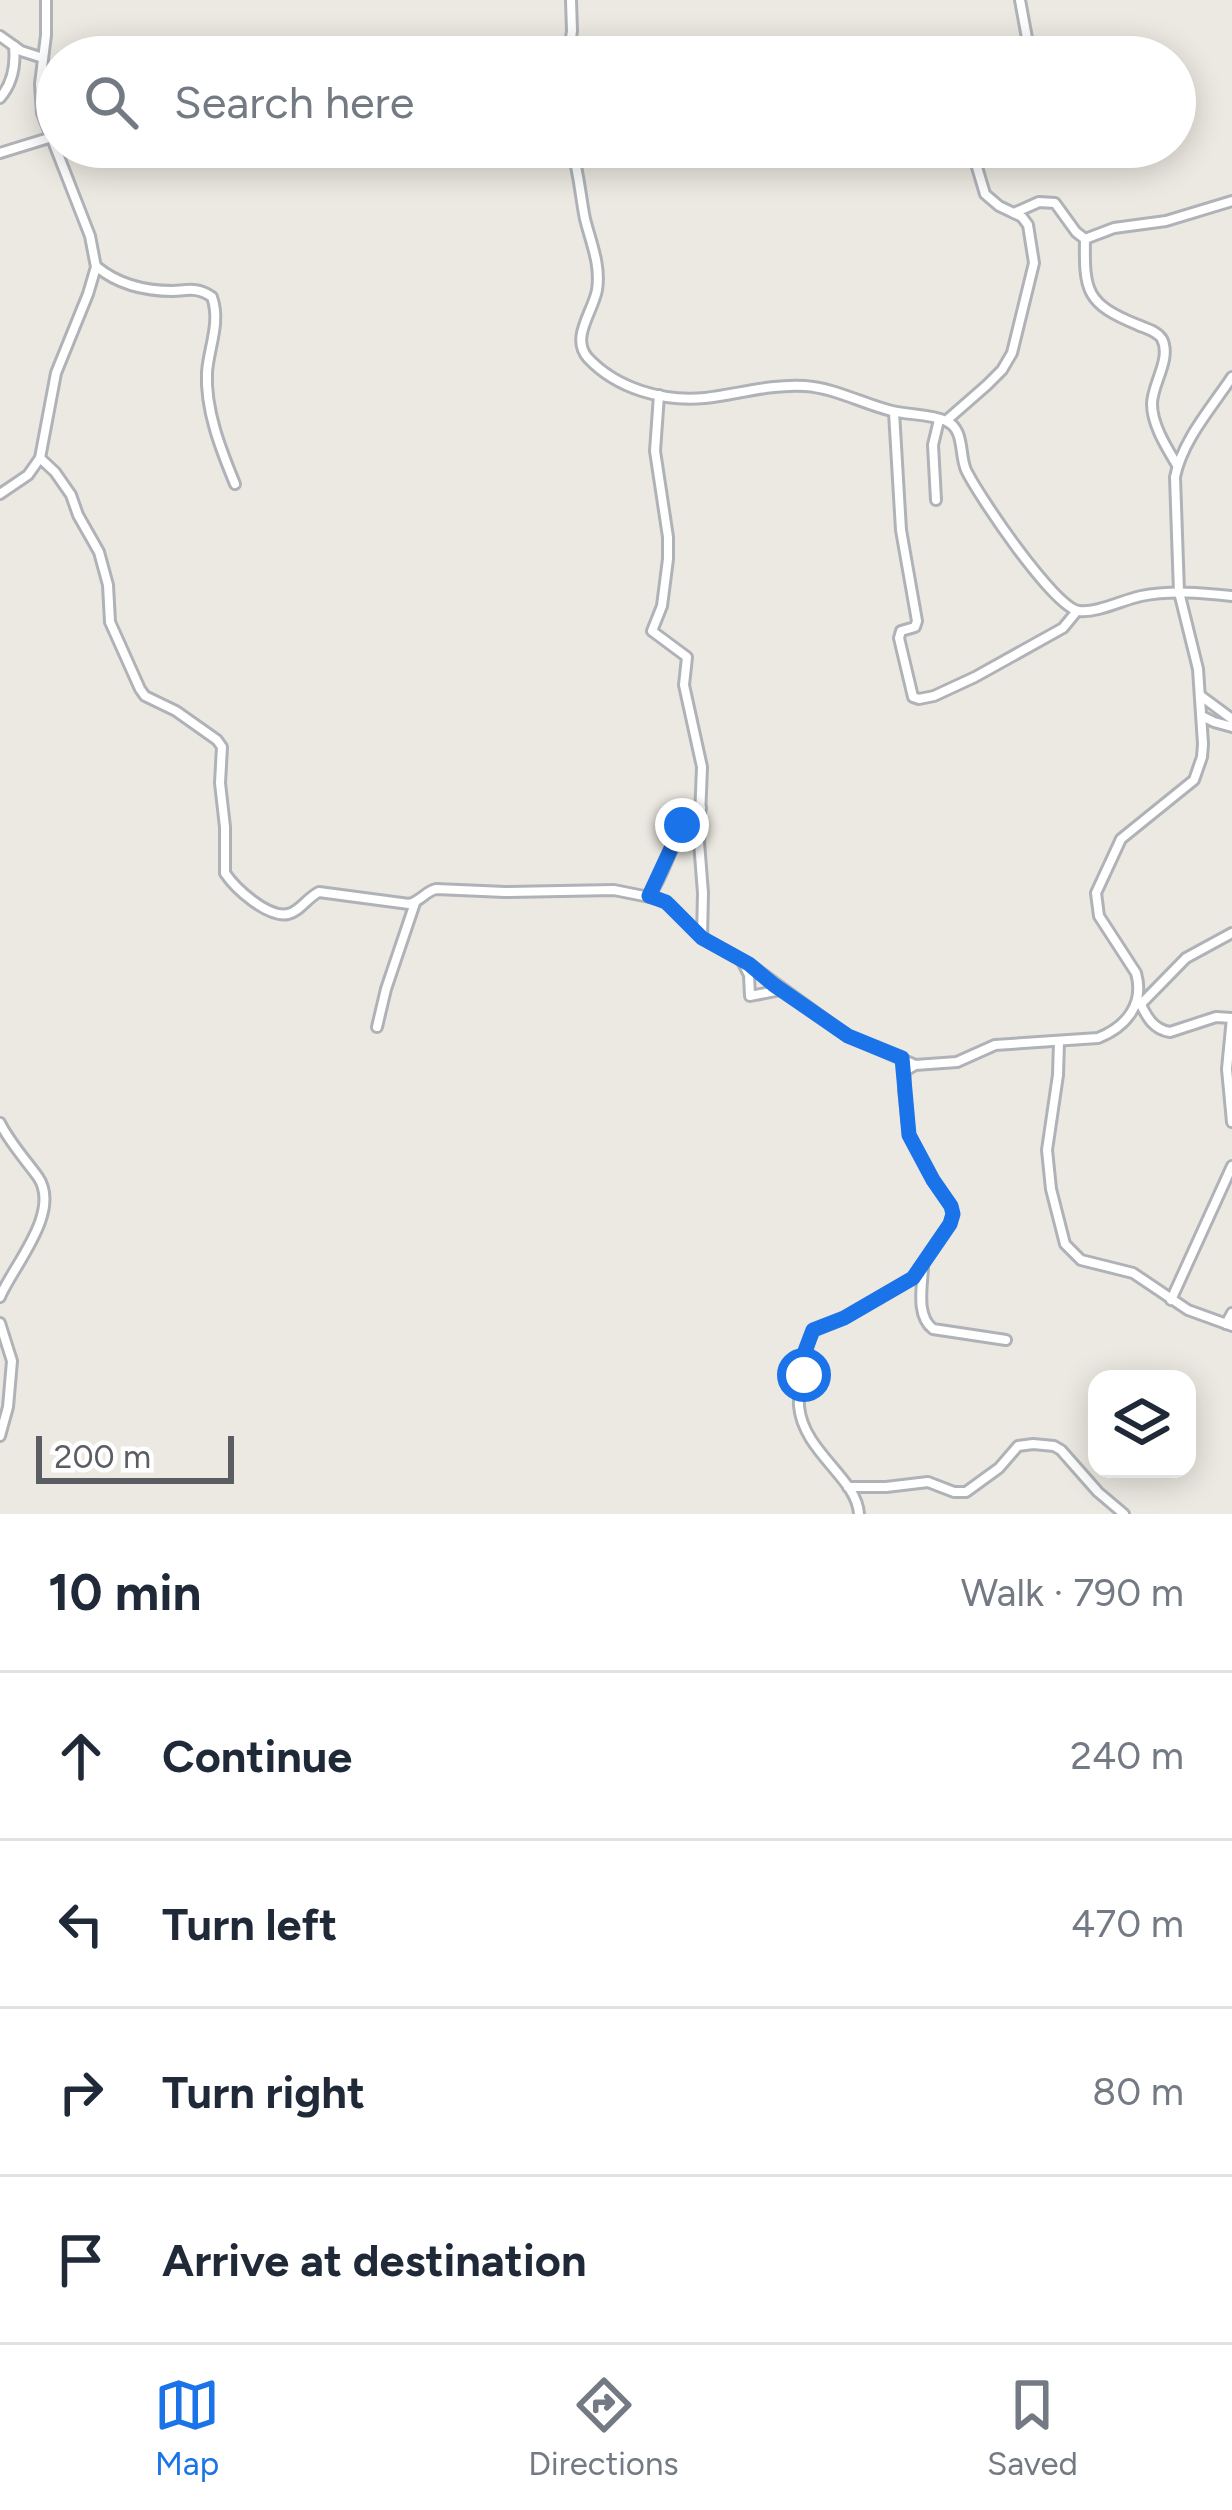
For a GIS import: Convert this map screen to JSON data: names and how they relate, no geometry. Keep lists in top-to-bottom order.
{
  "scale_bar": "200 m",
  "page": {
    "search": "Search here",
    "scale": "200 m",
    "heading": ["10 min", "Walk · 790 m"],
    "list": [
      ["Continue", "240 m"],
      ["Turn left", "470 m"],
      ["Turn right", "80 m"],
      "Arrive at destination"
    ],
    "nav": ["Map", "Directions", "Saved"]
  }
}
